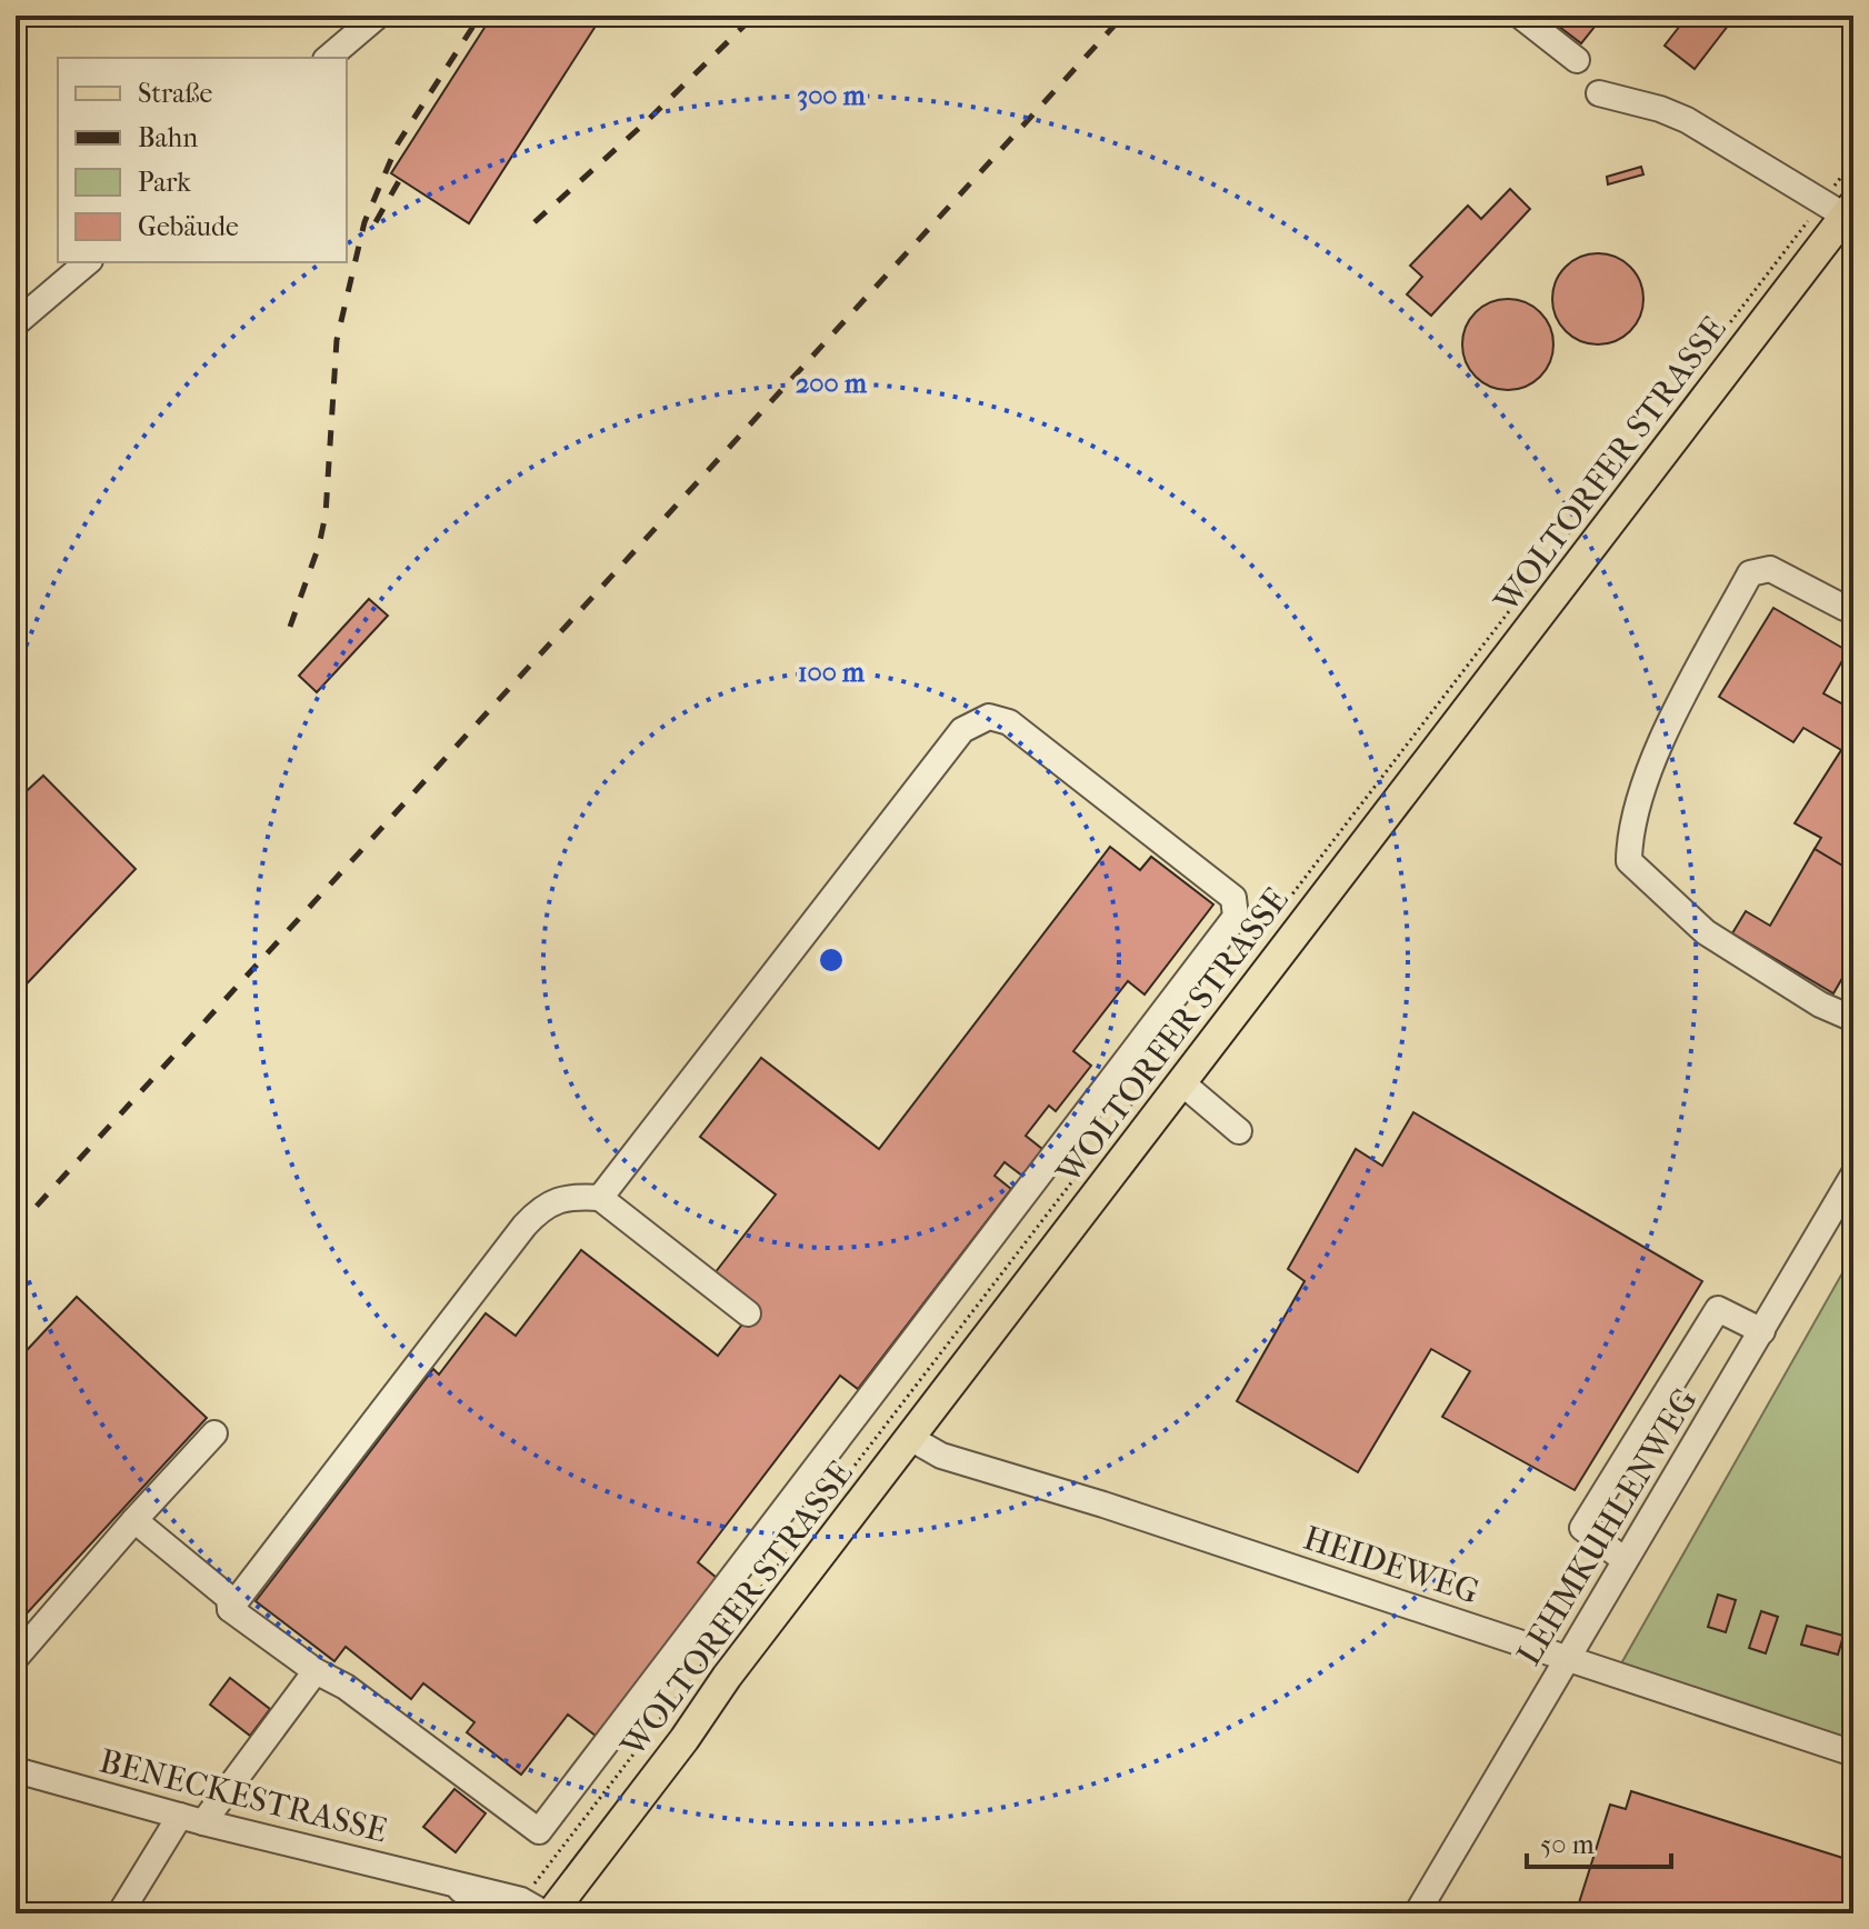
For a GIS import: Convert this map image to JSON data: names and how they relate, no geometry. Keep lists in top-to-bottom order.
{
  "streets": {
    "main road": ["WOLTORFER STRASSE"],
    "street": ["LEHMKUHLENWEG", "HEIDEWEG", "BENECKESTRASSE"]
  },
  "crossings": [
    ["WOLTORFER STRASSE", "HEIDEWEG"],
    ["LEHMKUHLENWEG", "HEIDEWEG"]
  ],
  "legend": [
    "Straße",
    "Bahn",
    "Park",
    "Gebäude"
  ],
  "scale_bar": "50 m",
  "rings": ["300 m", "200 m", "100 m"]
}
